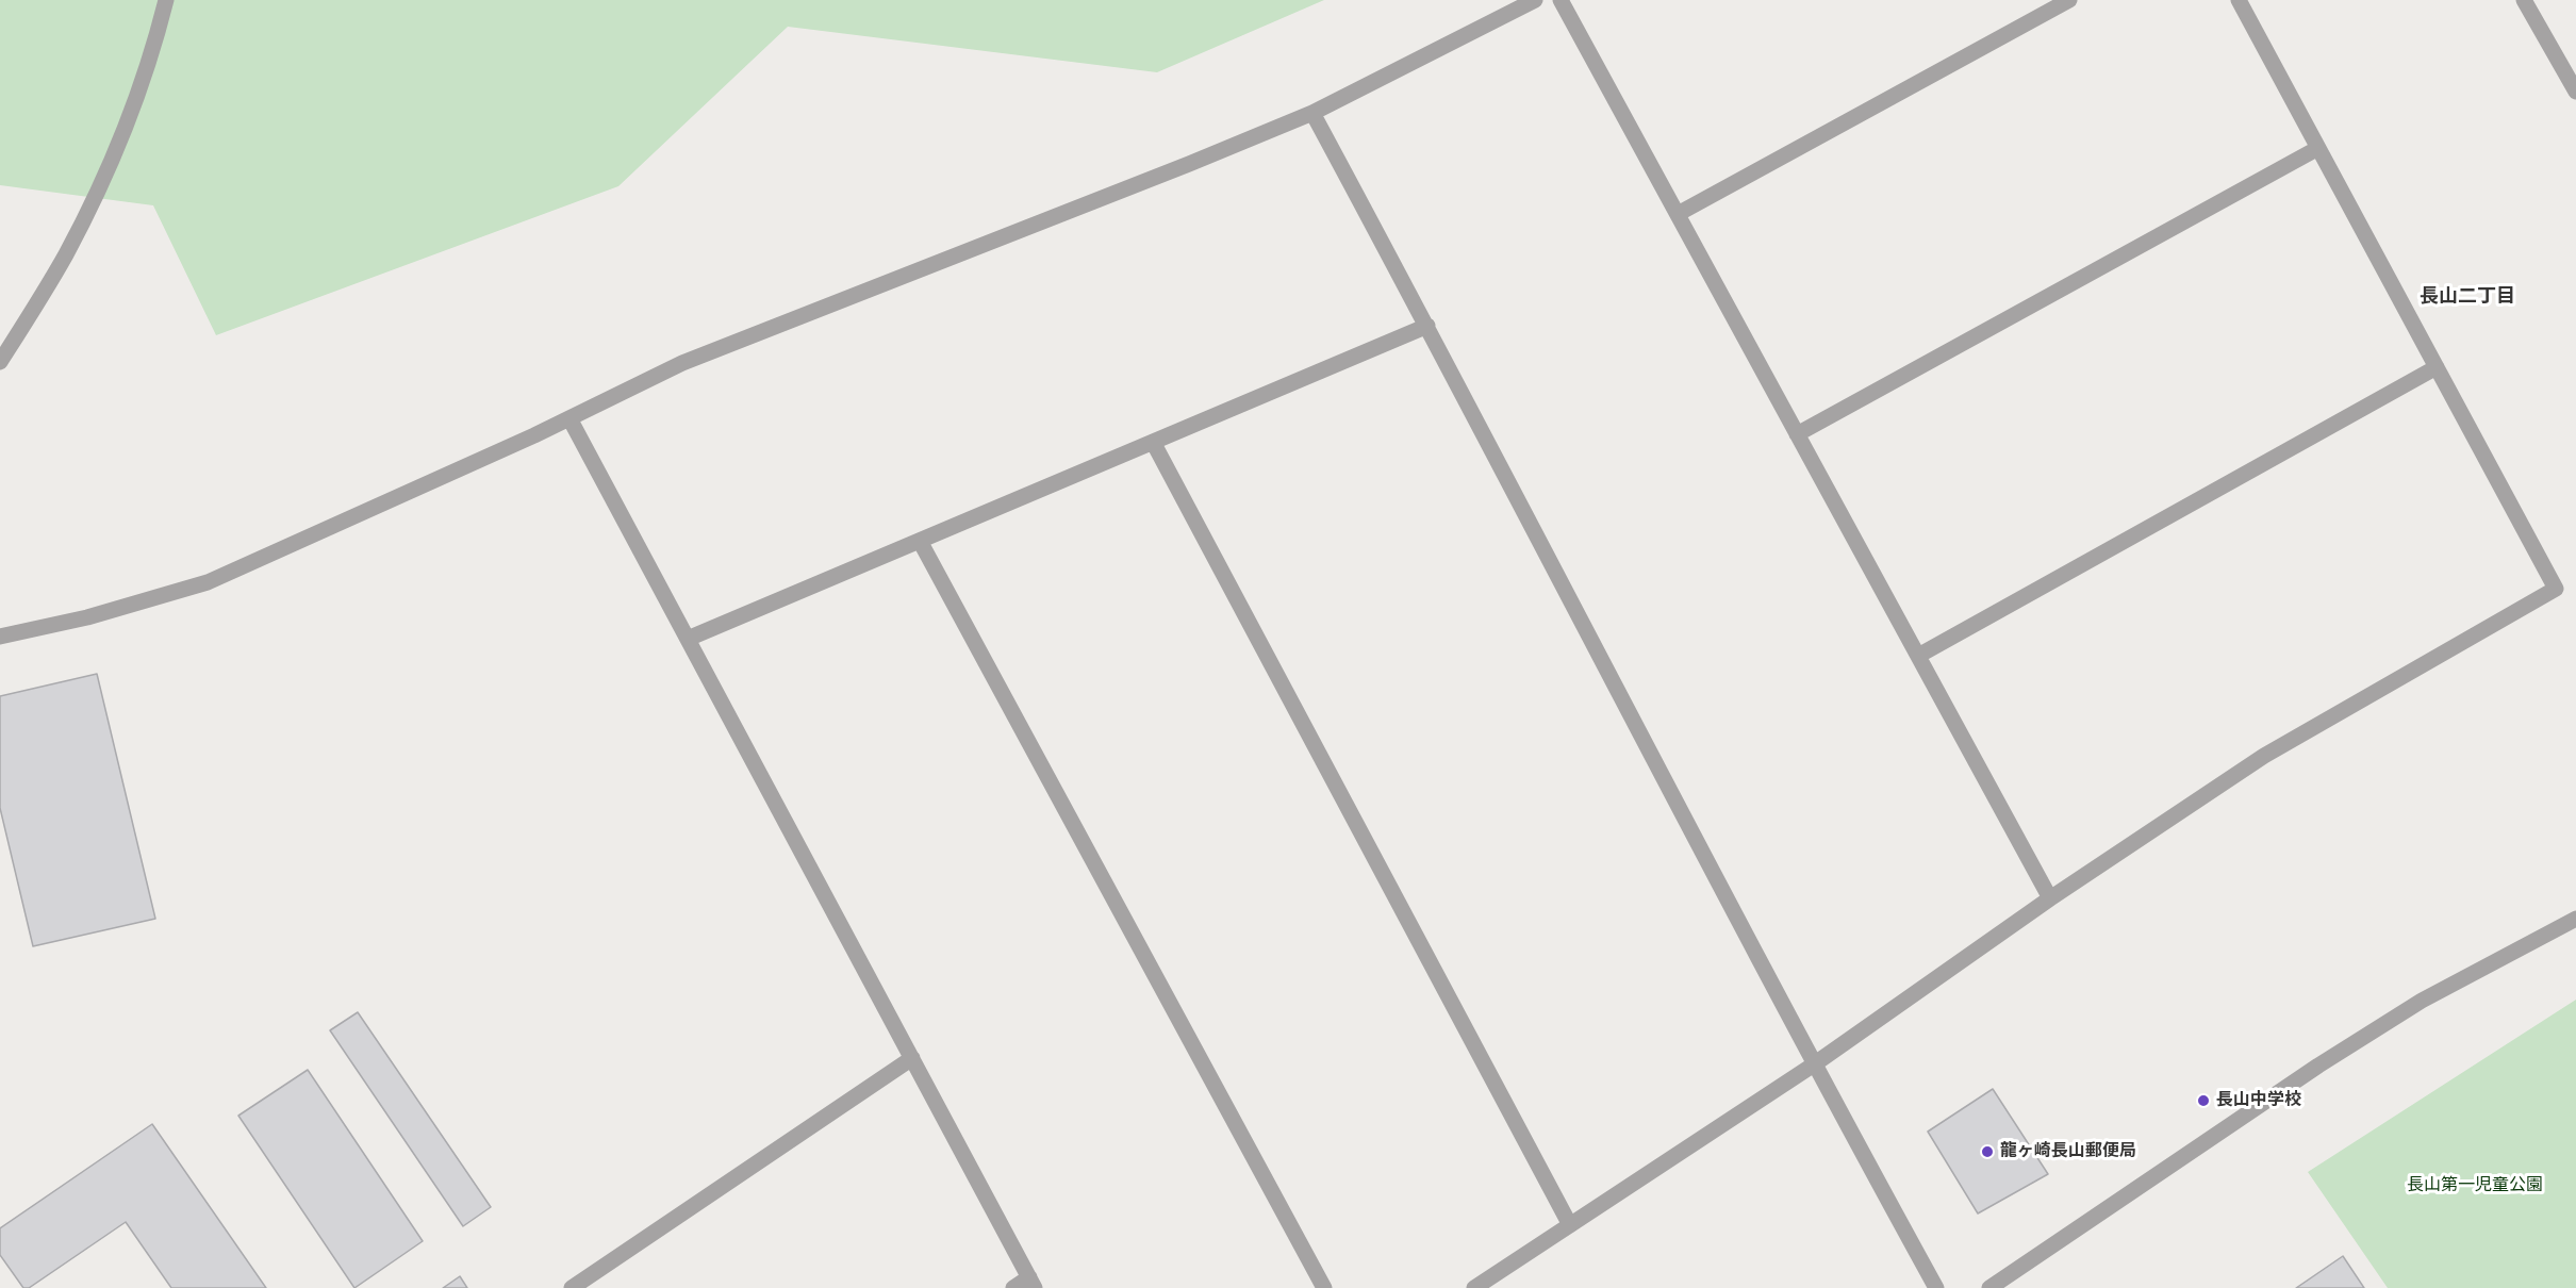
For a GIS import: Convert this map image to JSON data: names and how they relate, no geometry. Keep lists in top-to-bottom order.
{
  "districts": ["長山二丁目"],
  "parks": ["長山第一児童公園"],
  "places": ["長山中学校", "龍ヶ崎長山郵便局"]
}
